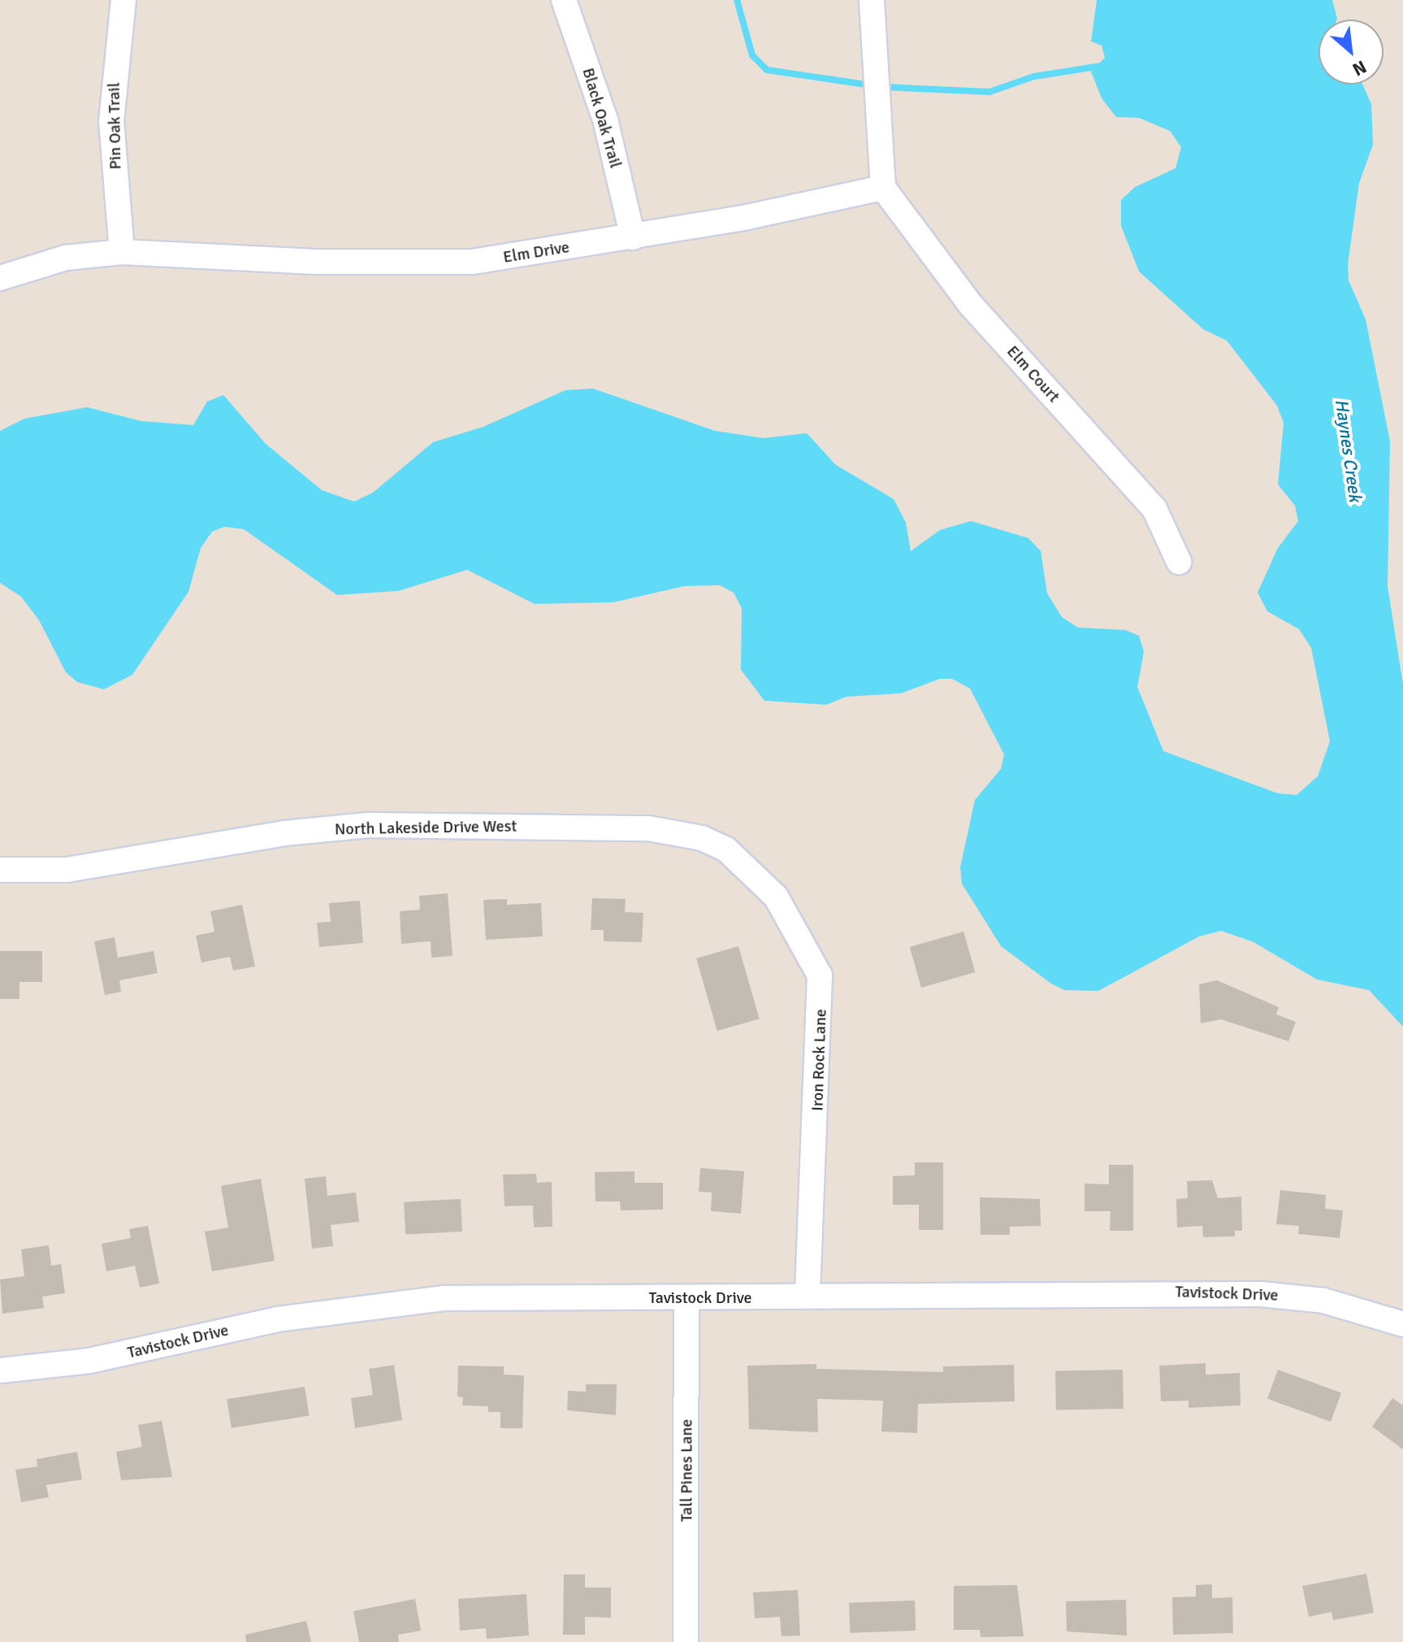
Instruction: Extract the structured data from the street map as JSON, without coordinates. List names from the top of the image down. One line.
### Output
{"streets":{"street":["Black Oak Trail","Pin Oak Trail","Elm Drive","Elm Court","North Lakeside Drive West","Iron Rock Lane","Tavistock Drive","Tall Pines Lane"]},"crossings":[["Black Oak Trail","Elm Drive"],["Pin Oak Trail","Elm Drive"],["Elm Drive","Elm Court"],["North Lakeside Drive West","Iron Rock Lane"],["Iron Rock Lane","Tavistock Drive"],["Tavistock Drive","Tall Pines Lane"]],"water":["Haynes Creek"],"north":"bottom right"}
